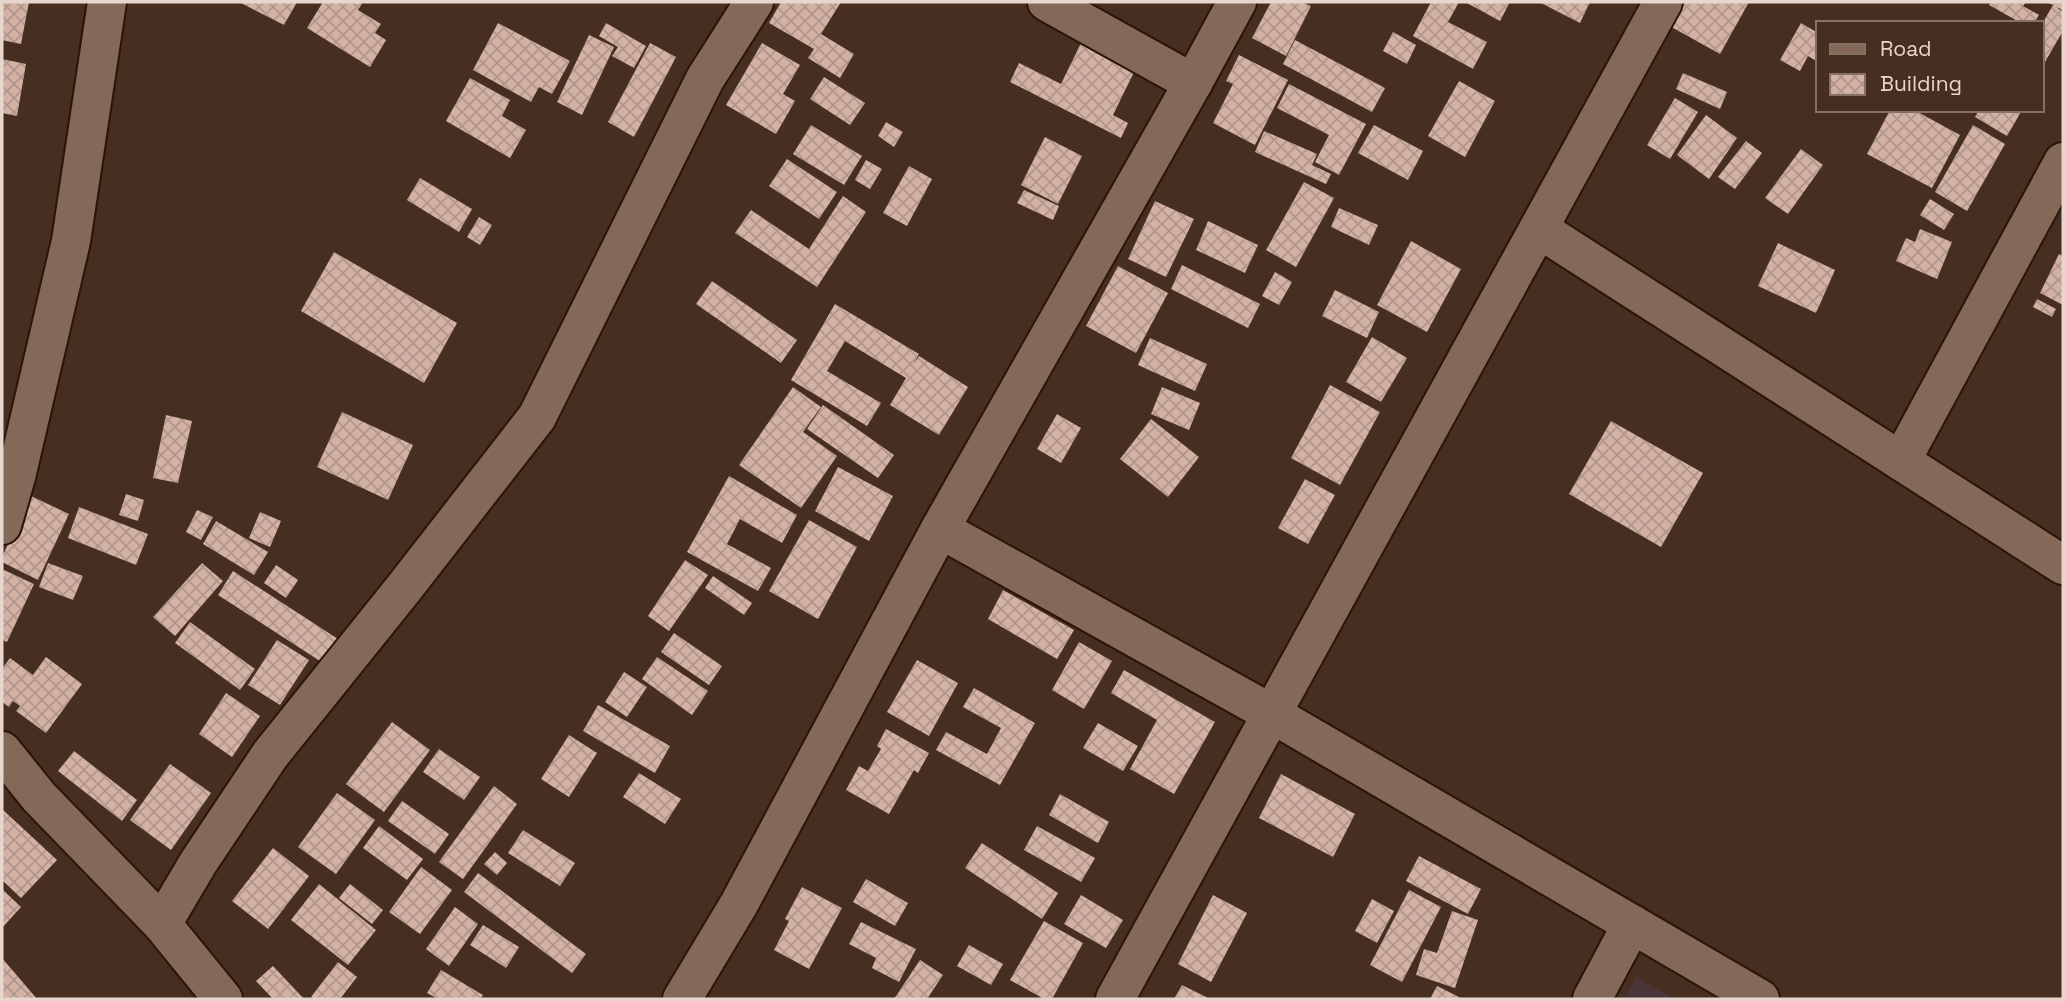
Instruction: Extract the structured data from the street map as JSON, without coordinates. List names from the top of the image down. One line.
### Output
{"legend":["Road","Building"]}
